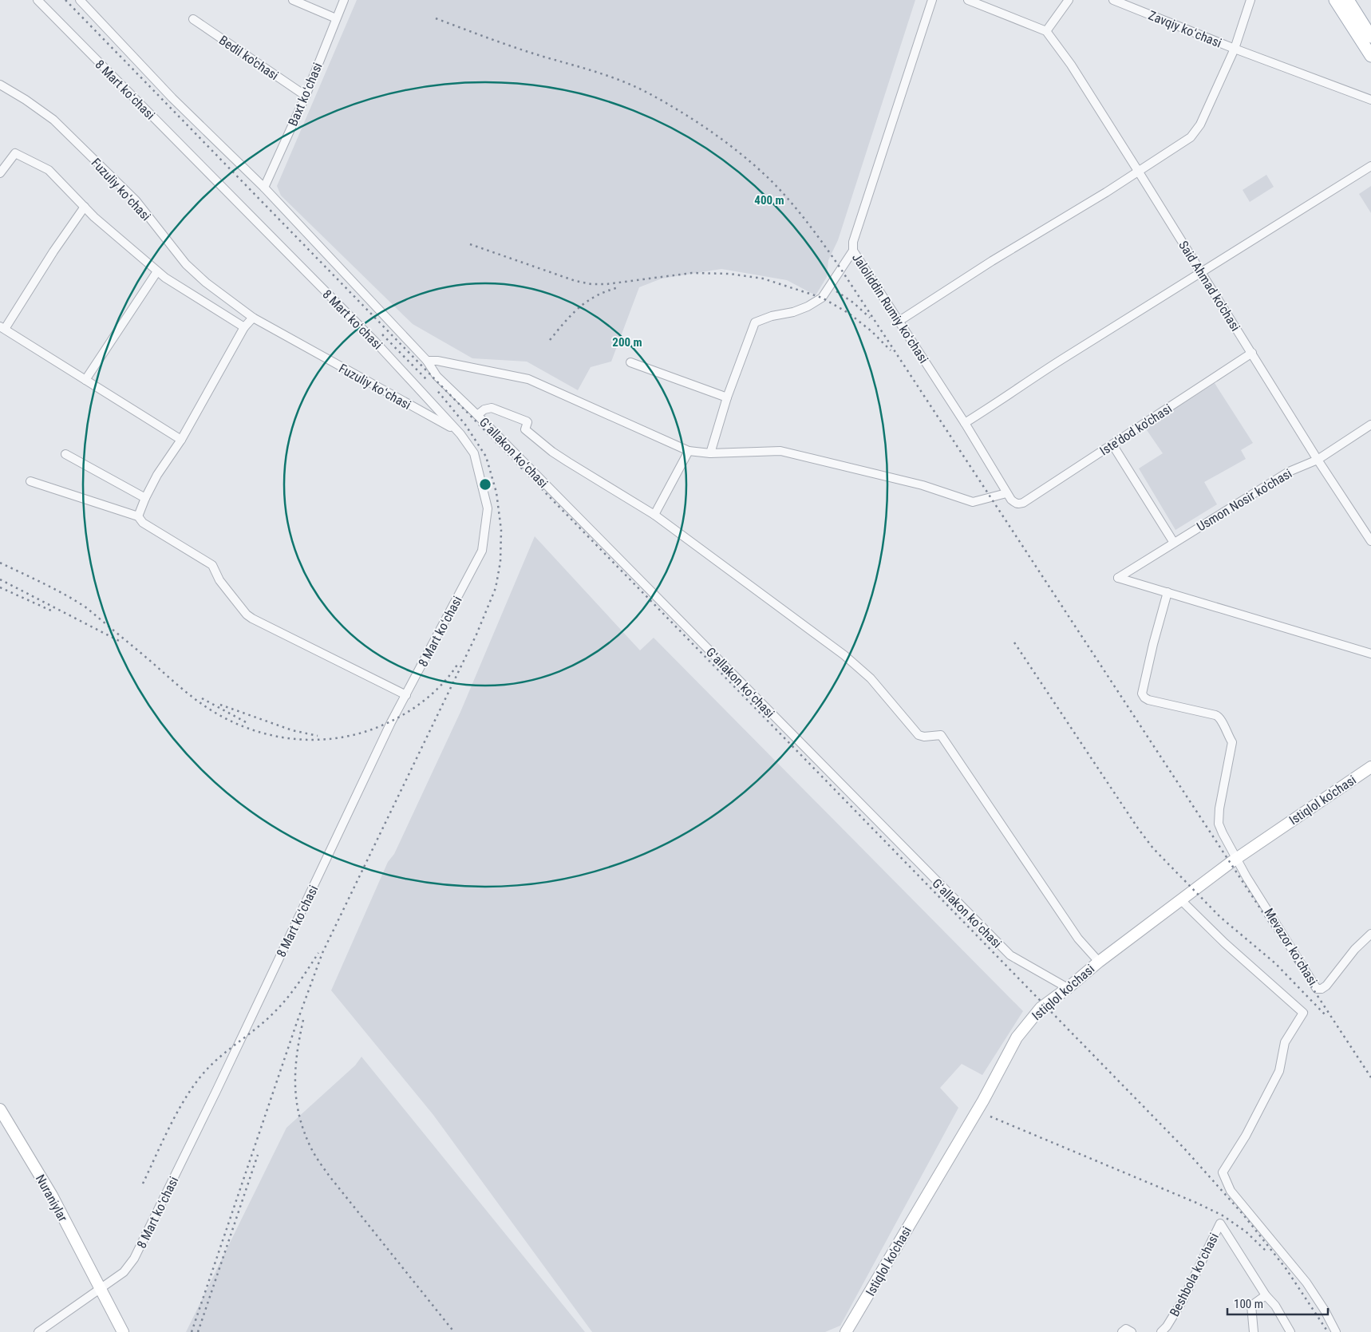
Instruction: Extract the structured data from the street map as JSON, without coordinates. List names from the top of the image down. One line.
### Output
{"streets":{"main road":["Istiqlol ko'chasi","Nuraniylar"],"street":["Zavqiy koʻchasi","Bedil ko'chasi","8 Mart koʻchasi","Baxt koʻchasi","Fuzuliy koʻchasi","Said Ahmad ko'chasi","Jaloliddin Rumiy koʻchasi","Iste'dod ko'chasi","Gʻallakon koʻchasi","Usmon Nosir ko'chasi","Mevazor koʻchasi","Beshbola koʻchasi"]},"crossings":[["Bedil ko'chasi","Baxt koʻchasi"],["8 Mart koʻchasi","Fuzuliy koʻchasi"],["8 Mart koʻchasi","Nuraniylar"],["Baxt koʻchasi","Gʻallakon koʻchasi"],["Said Ahmad ko'chasi","Iste'dod ko'chasi"],["Said Ahmad ko'chasi","Usmon Nosir ko'chasi"],["Jaloliddin Rumiy koʻchasi","Iste'dod ko'chasi"],["Gʻallakon koʻchasi","Istiqlol ko'chasi"],["Istiqlol ko'chasi","Mevazor koʻchasi"]],"scale_bar":"100 m","rings":["400 m","200 m"]}
